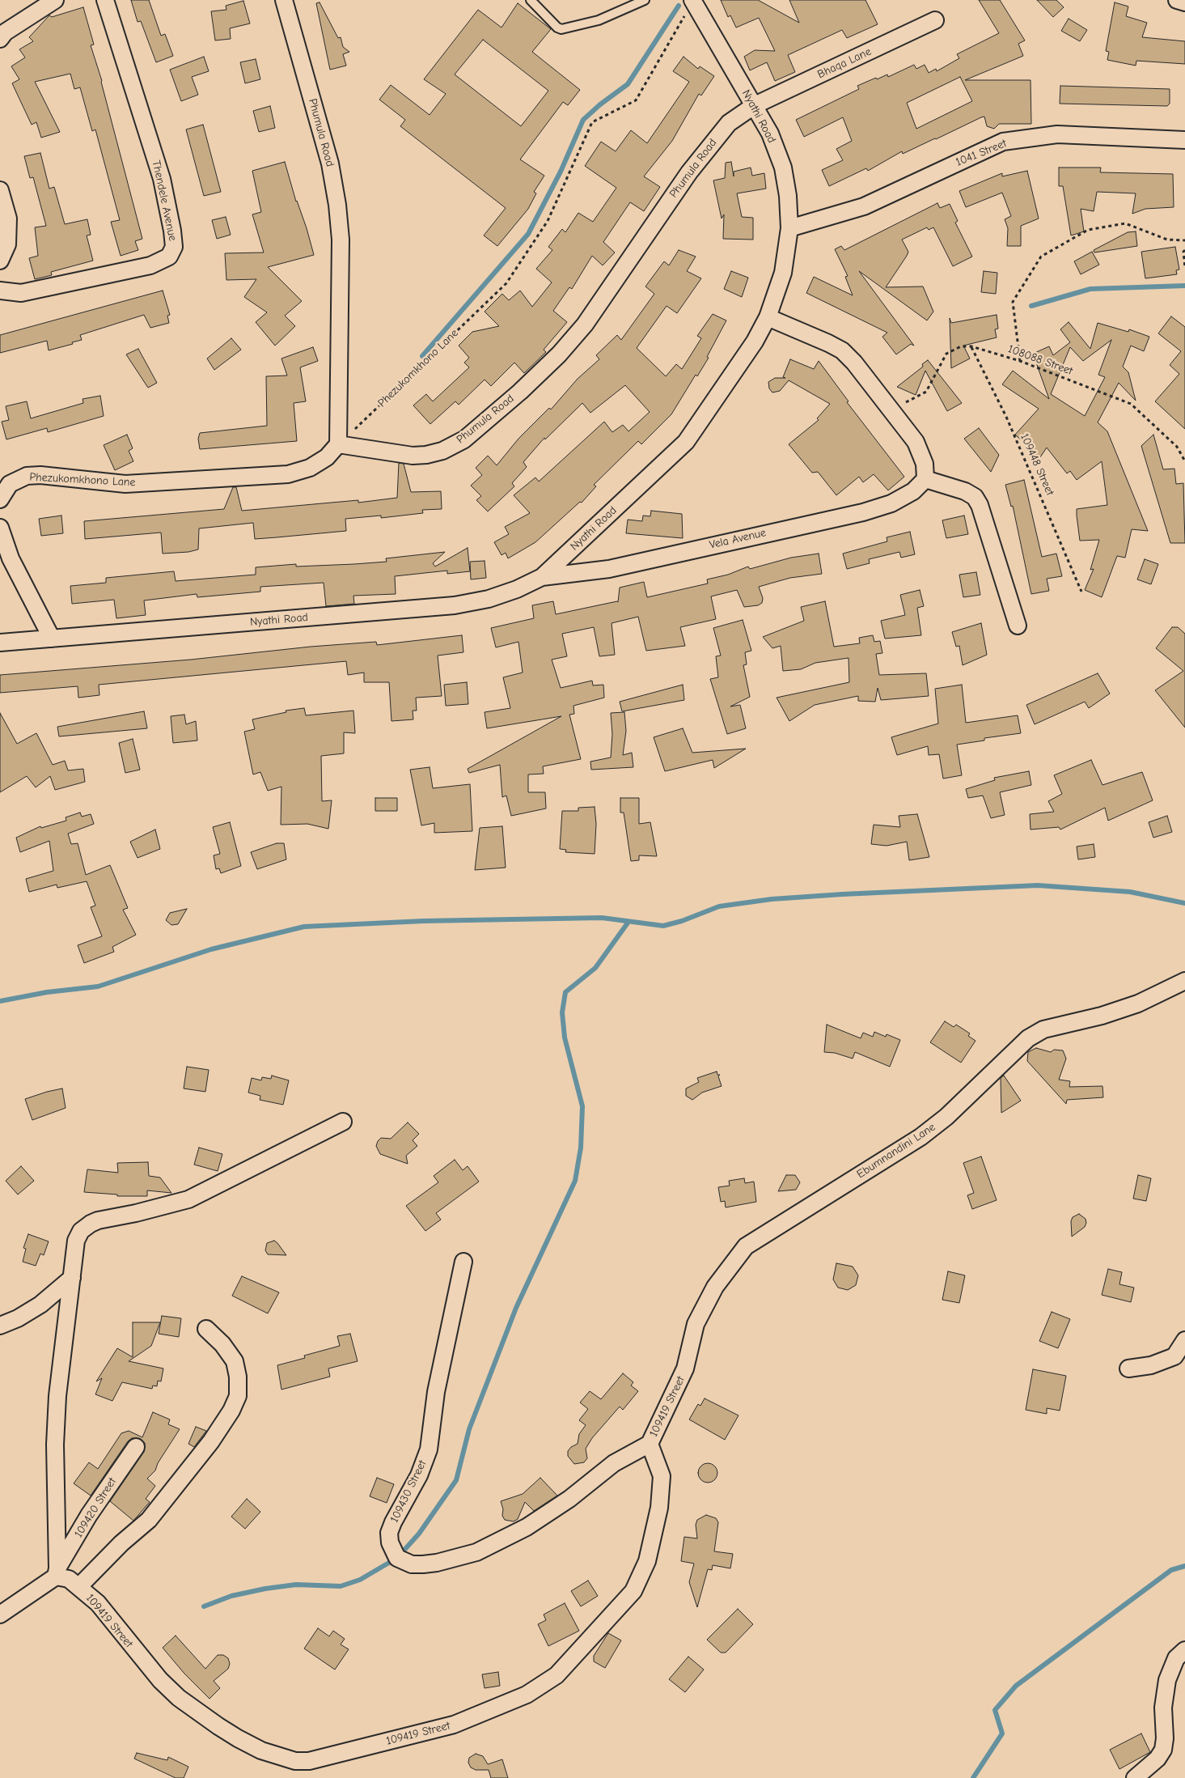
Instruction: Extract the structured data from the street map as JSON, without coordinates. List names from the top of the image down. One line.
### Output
{"streets":{"street":["Bhaqa Lane","Nyathi Road","Phumula Road","1041 Street","Thendele Avenue","Phezukomkhono Lane","Vela Avenue","Ebumnandini Lane","109419 Street","109430 Street","109420 Street"],"path":["108088 Street","109448 Street"]},"crossings":[["Bhaqa Lane","Nyathi Road"],["Bhaqa Lane","Phumula Road"],["Nyathi Road","Phumula Road"],["Nyathi Road","1041 Street"],["Nyathi Road","Phezukomkhono Lane"],["Nyathi Road","Vela Avenue"],["Phumula Road","Phezukomkhono Lane"],["108088 Street","109448 Street"],["Ebumnandini Lane","109419 Street"],["109419 Street","109430 Street"],["109419 Street","109420 Street"]]}
